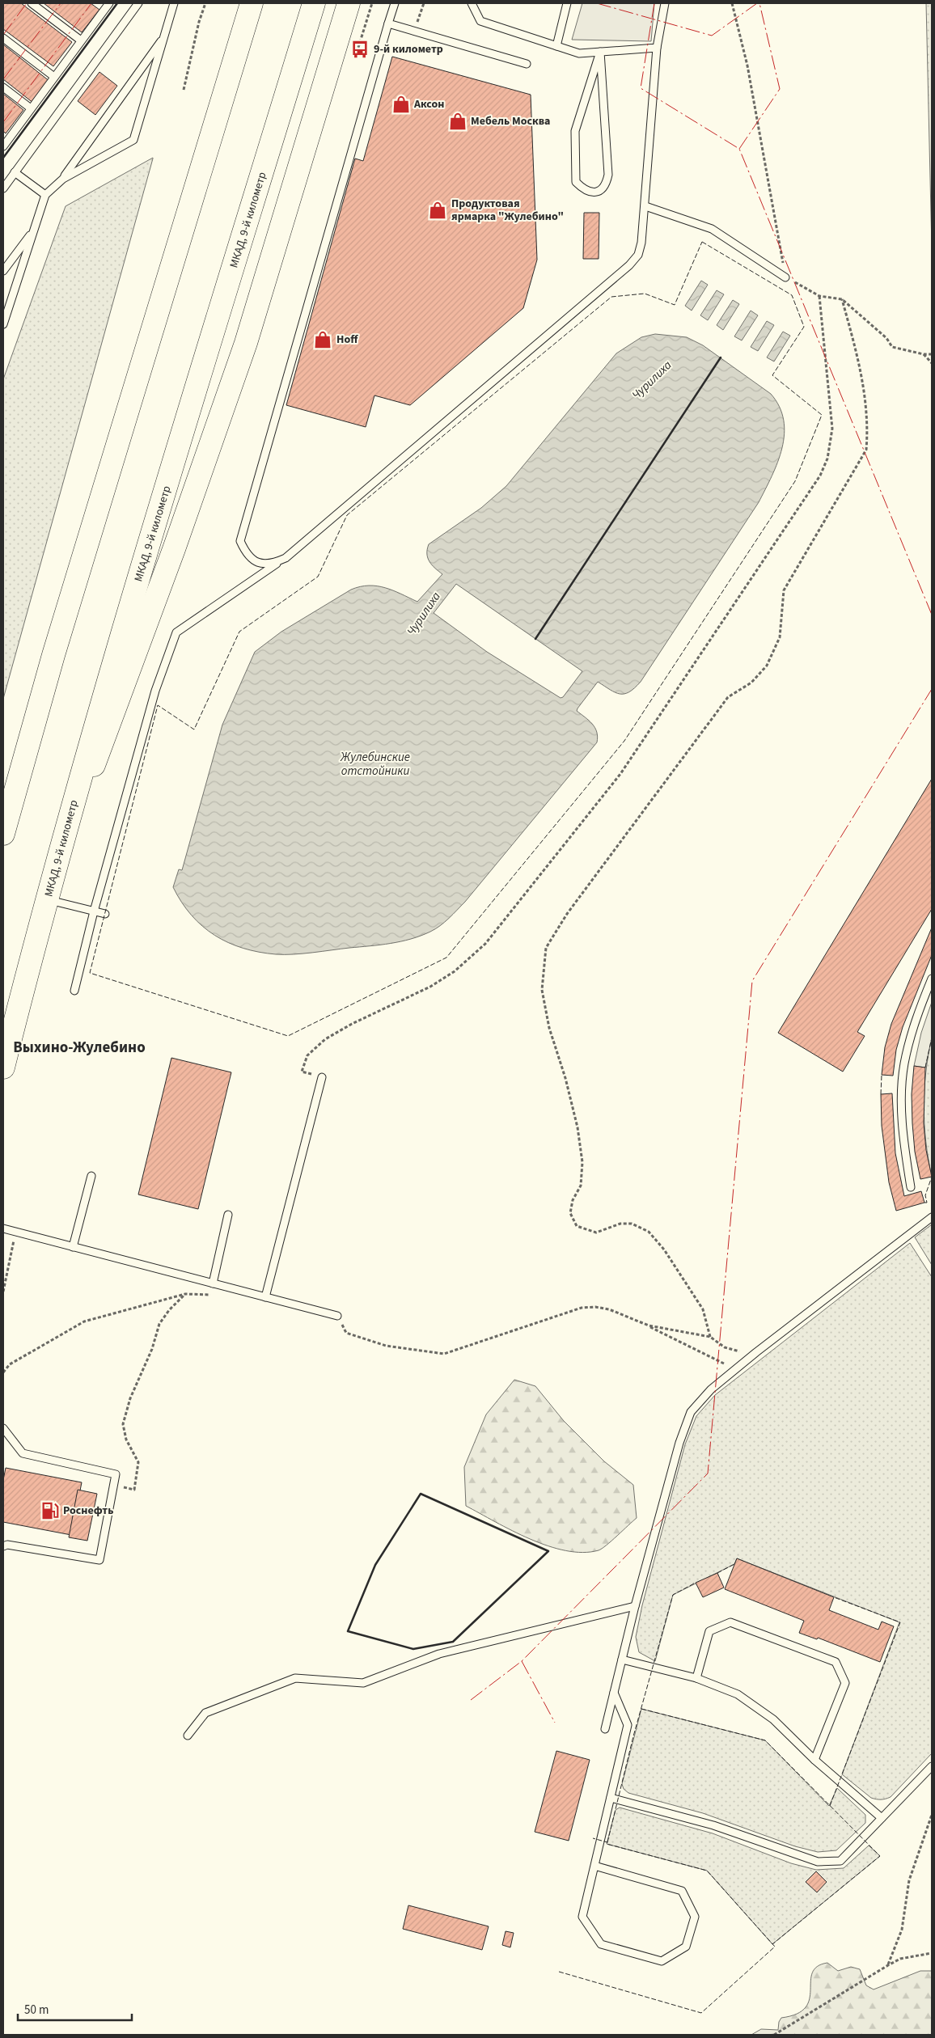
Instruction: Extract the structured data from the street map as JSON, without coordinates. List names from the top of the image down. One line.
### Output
{"streets":{"main road":["МКАД, 9-й километр"]},"districts":["Выхино-Жулебино"],"water":["Чурилиха","Жулебинские отстойники"],"places":{"bus stop":["9-й километр"],"shop":["Аксон","Мебель Москва","Продуктовая ярмарка \"Жулебино\"","Hoff"],"fuel station":["Роснефть"]},"scale_bar":"50 m"}
